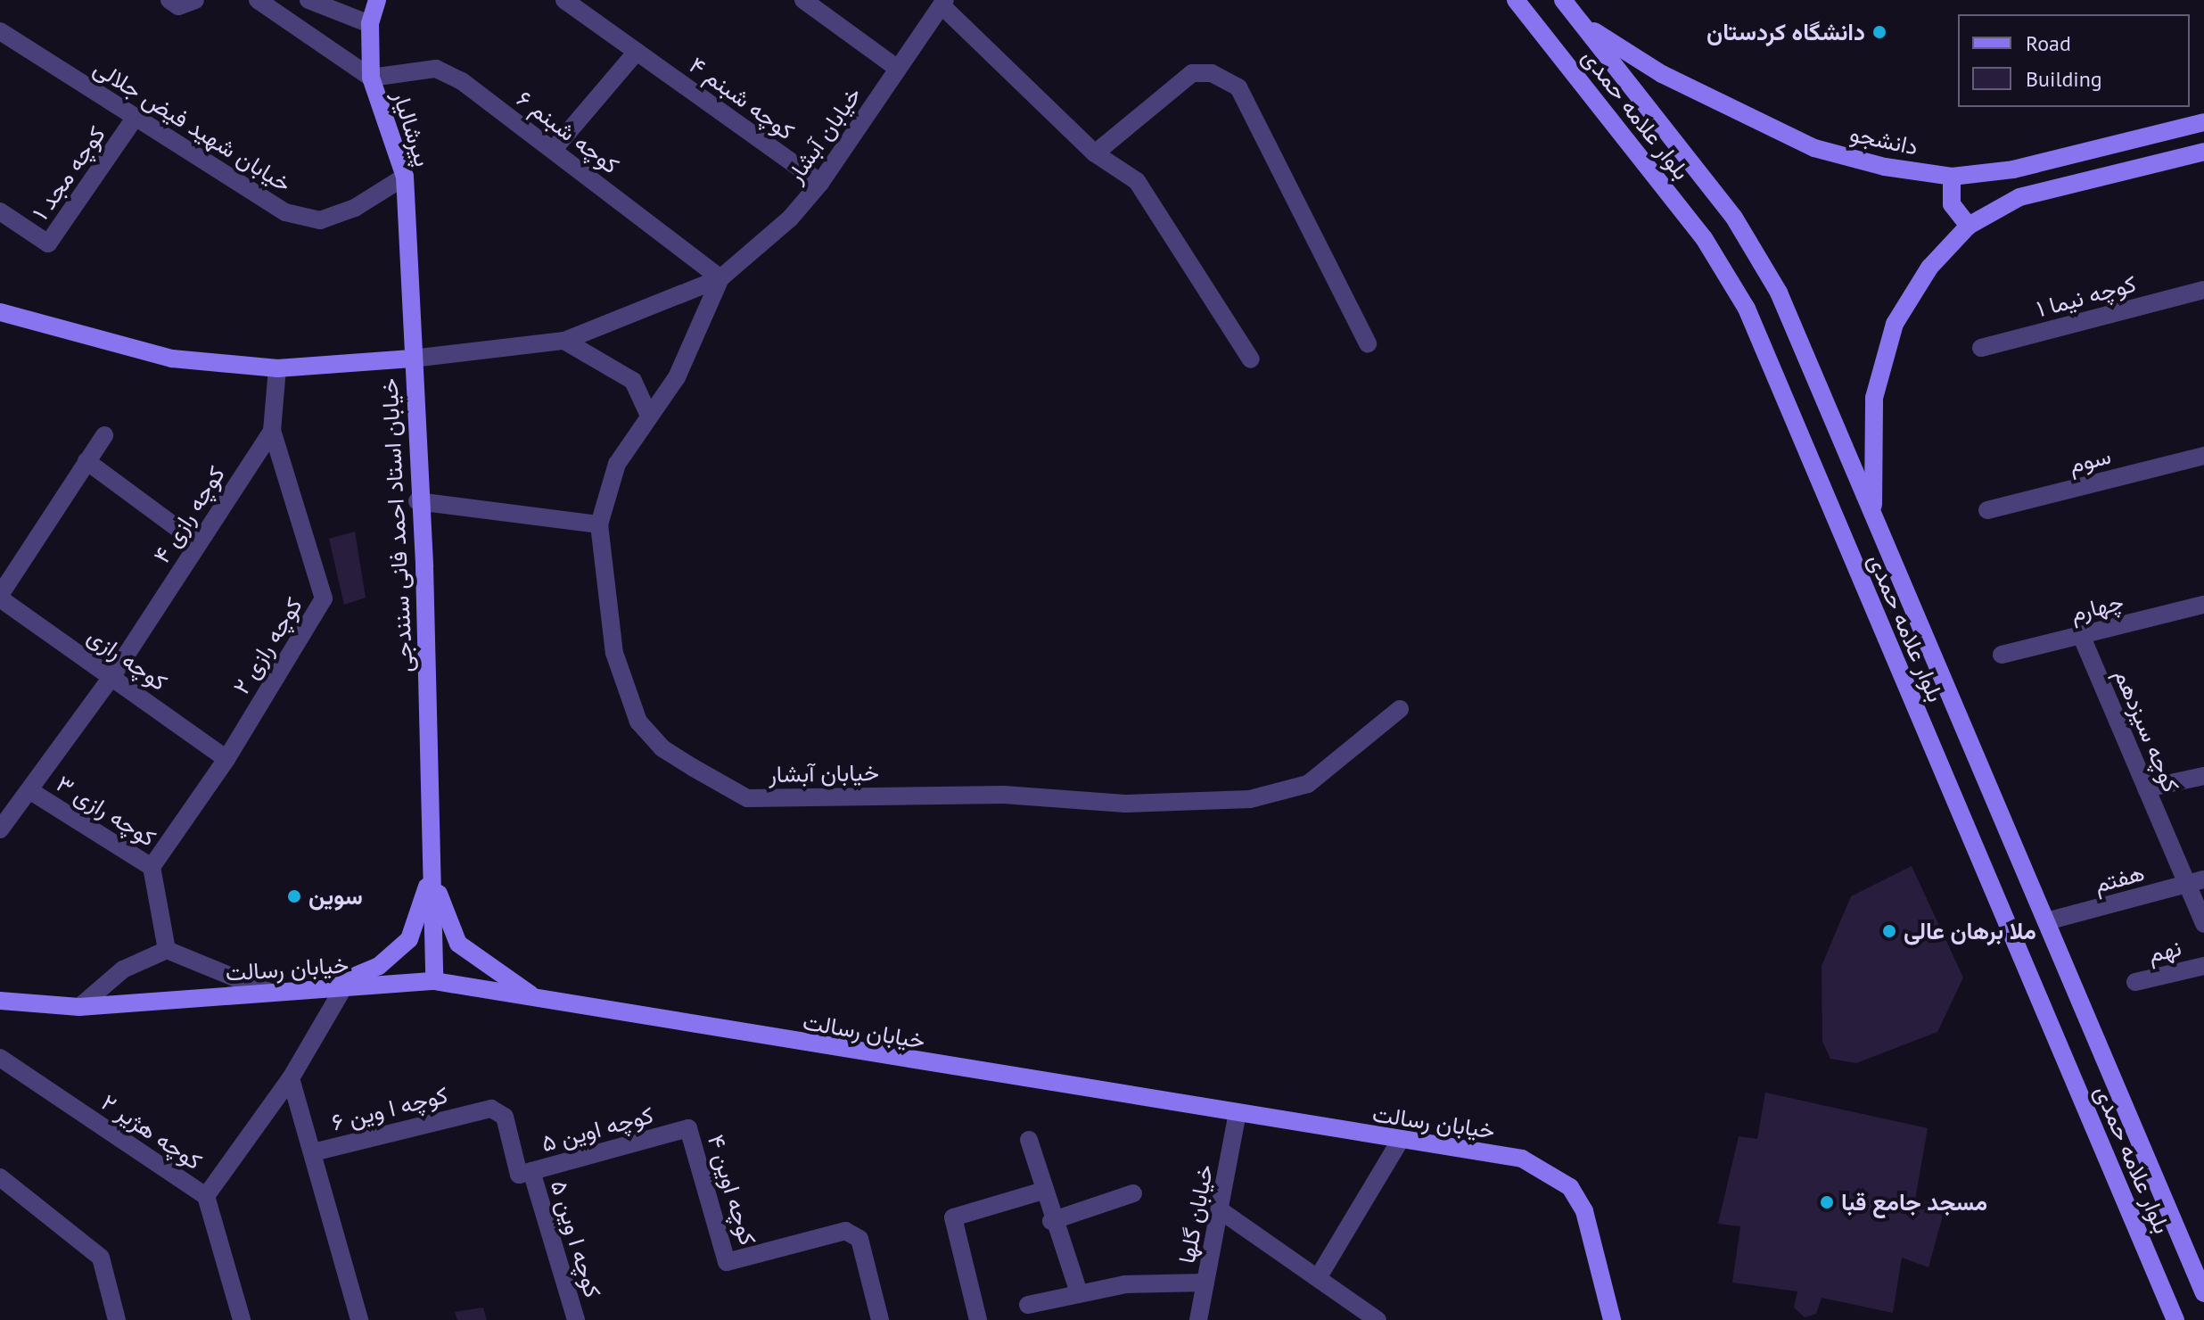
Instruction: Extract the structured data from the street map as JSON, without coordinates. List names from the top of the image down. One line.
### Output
{"streets":{"street":["کوچه شبنم ۴","بلوار علامه حمدی","خیابان شهید فیض جلالی","پیرشالیار","کوچه شبنم ۶","خیابان آبشار","دانشجو","کوچه مجد ۱","کوچه نیما ۱","سوم","کوچه رازی ۴","خیابان استاد احمد فانی سنندجی","چهارم","کوچه رازی ۲","کوچه رازی","کوچه سیزدهم","کوچه رازی ۳","هفتم","نهم","خیابان رسالت","کوچه ا وین ۶","کوچه اوین ۵","کوچه هژیر ۲","کوچه اوین ۴","خیابان گلها","کوچه ا وین ۵"]},"crossings":[["کوچه شبنم ۴","خیابان آبشار"],["بلوار علامه حمدی","دانشجو"],["بلوار علامه حمدی","هفتم"],["خیابان شهید فیض جلالی","پیرشالیار"],["خیابان شهید فیض جلالی","کوچه مجد ۱"],["پیرشالیار","کوچه شبنم ۶"],["پیرشالیار","خیابان آبشار"],["پیرشالیار","خیابان استاد احمد فانی سنندجی"],["کوچه شبنم ۶","خیابان آبشار"],["خیابان آبشار","خیابان استاد احمد فانی سنندجی"],["کوچه رازی ۴","خیابان استاد احمد فانی سنندجی"],["کوچه رازی ۴","کوچه رازی ۲"],["کوچه رازی ۴","کوچه رازی"],["کوچه رازی ۴","کوچه رازی ۳"],["خیابان استاد احمد فانی سنندجی","خیابان رسالت"],["چهارم","کوچه سیزدهم"],["کوچه رازی ۲","کوچه رازی"],["کوچه رازی ۲","کوچه رازی ۳"],["کوچه رازی","کوچه رازی ۳"],["کوچه سیزدهم","هفتم"],["خیابان رسالت","خیابان گلها"],["کوچه ا وین ۶","کوچه اوین ۵"],["کوچه ا وین ۶","کوچه ا وین ۵"],["کوچه اوین ۵","کوچه اوین ۴"],["کوچه اوین ۵","کوچه ا وین ۵"]],"places":["دانشگاه کردستان","سوین","ملا برهان عالی","مسجد جامع قبا"],"legend":["Road","Building"]}
